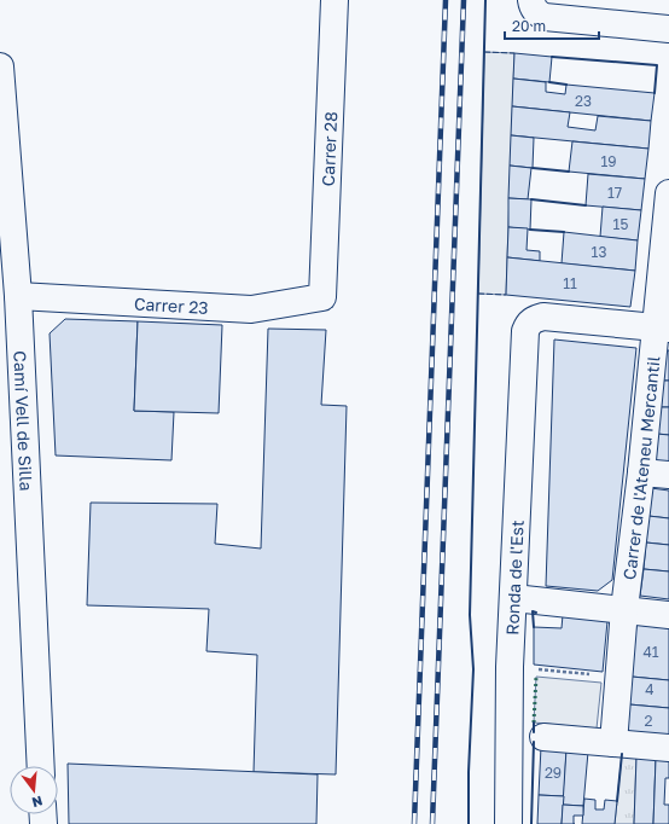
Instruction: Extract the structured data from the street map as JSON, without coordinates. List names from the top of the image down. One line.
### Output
{"streets":{"street":["Carrer 28","Carrer 23","Camí Vell de Silla","Carrer de l'Ateneu Mercantil","Ronda de l'Est"]},"crossings":[["Carrer 28","Carrer 23"],["Carrer 23","Camí Vell de Silla"],["Carrer de l'Ateneu Mercantil","Ronda de l'Est"]],"house_numbers":["23","19","17","15","13","11","41","4","2","29"],"scale_bar":"20 m","north":"bottom"}
